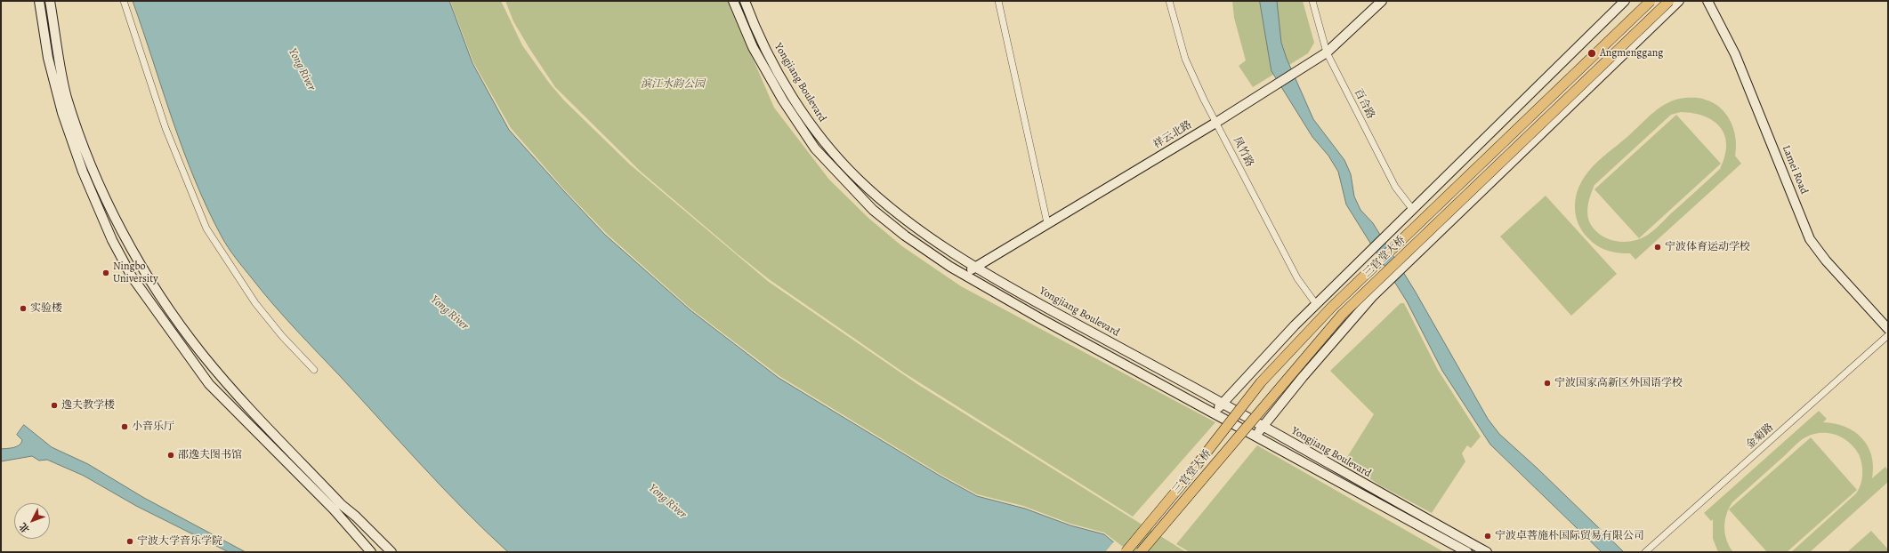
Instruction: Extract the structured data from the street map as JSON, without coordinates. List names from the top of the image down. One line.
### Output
{"streets":{"main road":["三官堂大桥"],"street":["Yongjiang Boulevard","百合路","祥云北路","凤竹路","Lamei Road","金菊路"]},"crossings":[["Yongjiang Boulevard","祥云北路"],["百合路","祥云北路"],["祥云北路","凤竹路"]],"water":["Yong River"],"parks":["滨江水韵公园"],"places":["Angmenggang","宁波体育运动学校","Ningbo University","实验楼","宁波国家高新区外国语学校","逸夫教学楼","小音乐厅","邵逸夫图书馆","宁波卓菩施朴国际贸易有限公司","宁波大学音乐学院"],"north":"bottom left"}
